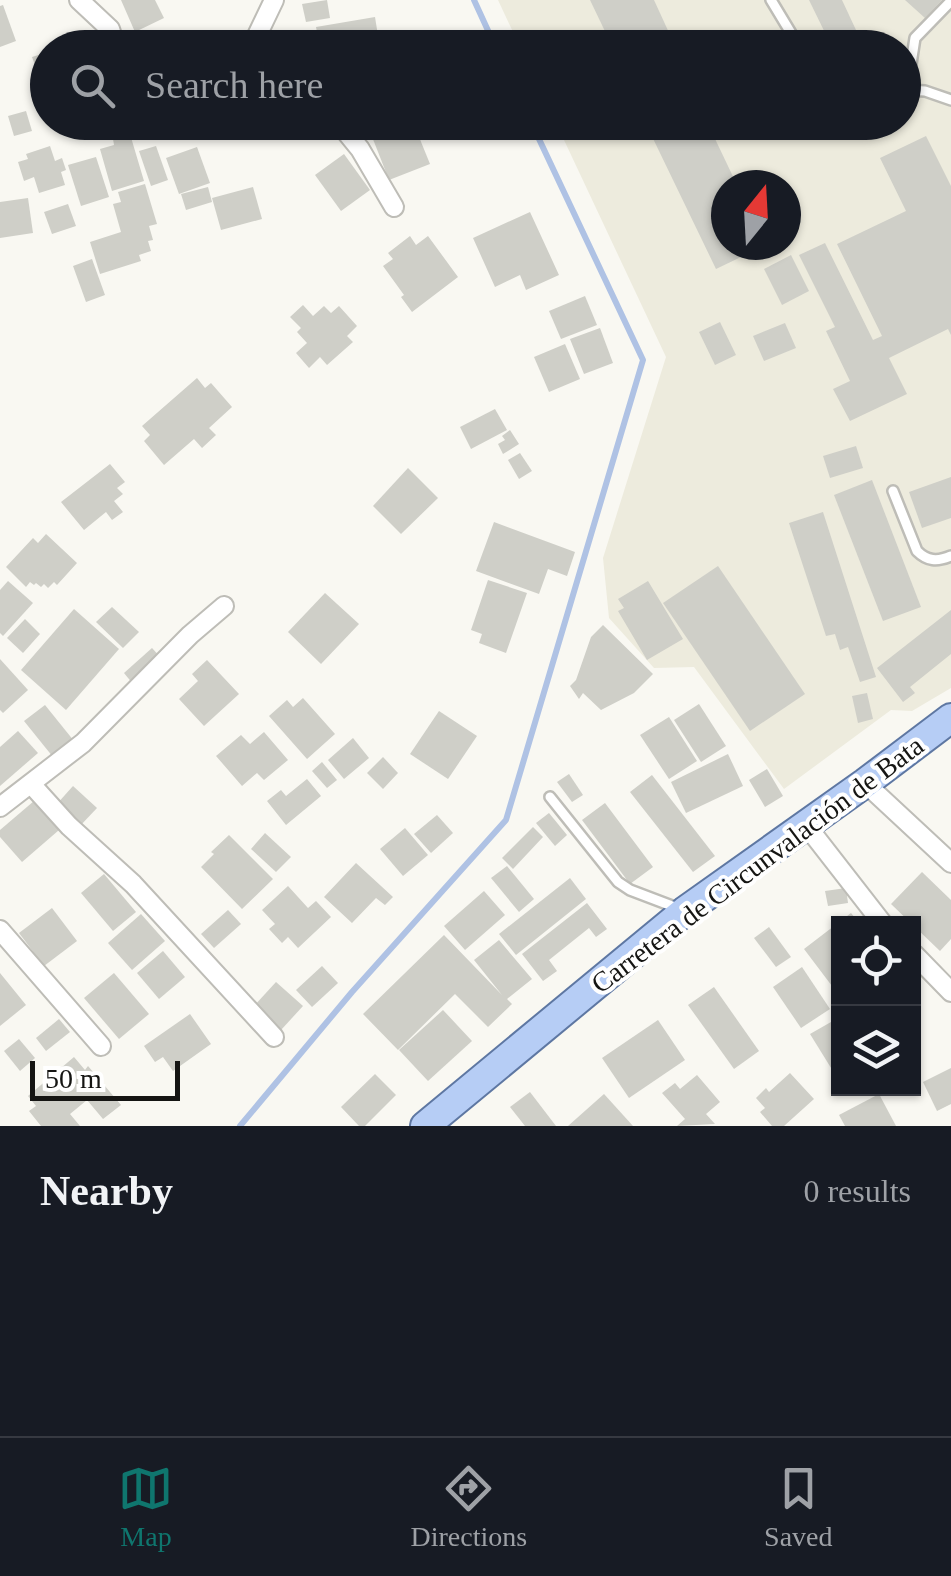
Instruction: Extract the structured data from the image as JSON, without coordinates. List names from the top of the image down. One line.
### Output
{"streets":{"main road":["Carretera de Circunvalación de Bata"]},"scale_bar":"50 m","north":"top","page":{"search":"Search here","scale":"50 m","heading":["Nearby","0 results"],"nav":["Map","Directions","Saved"]}}
